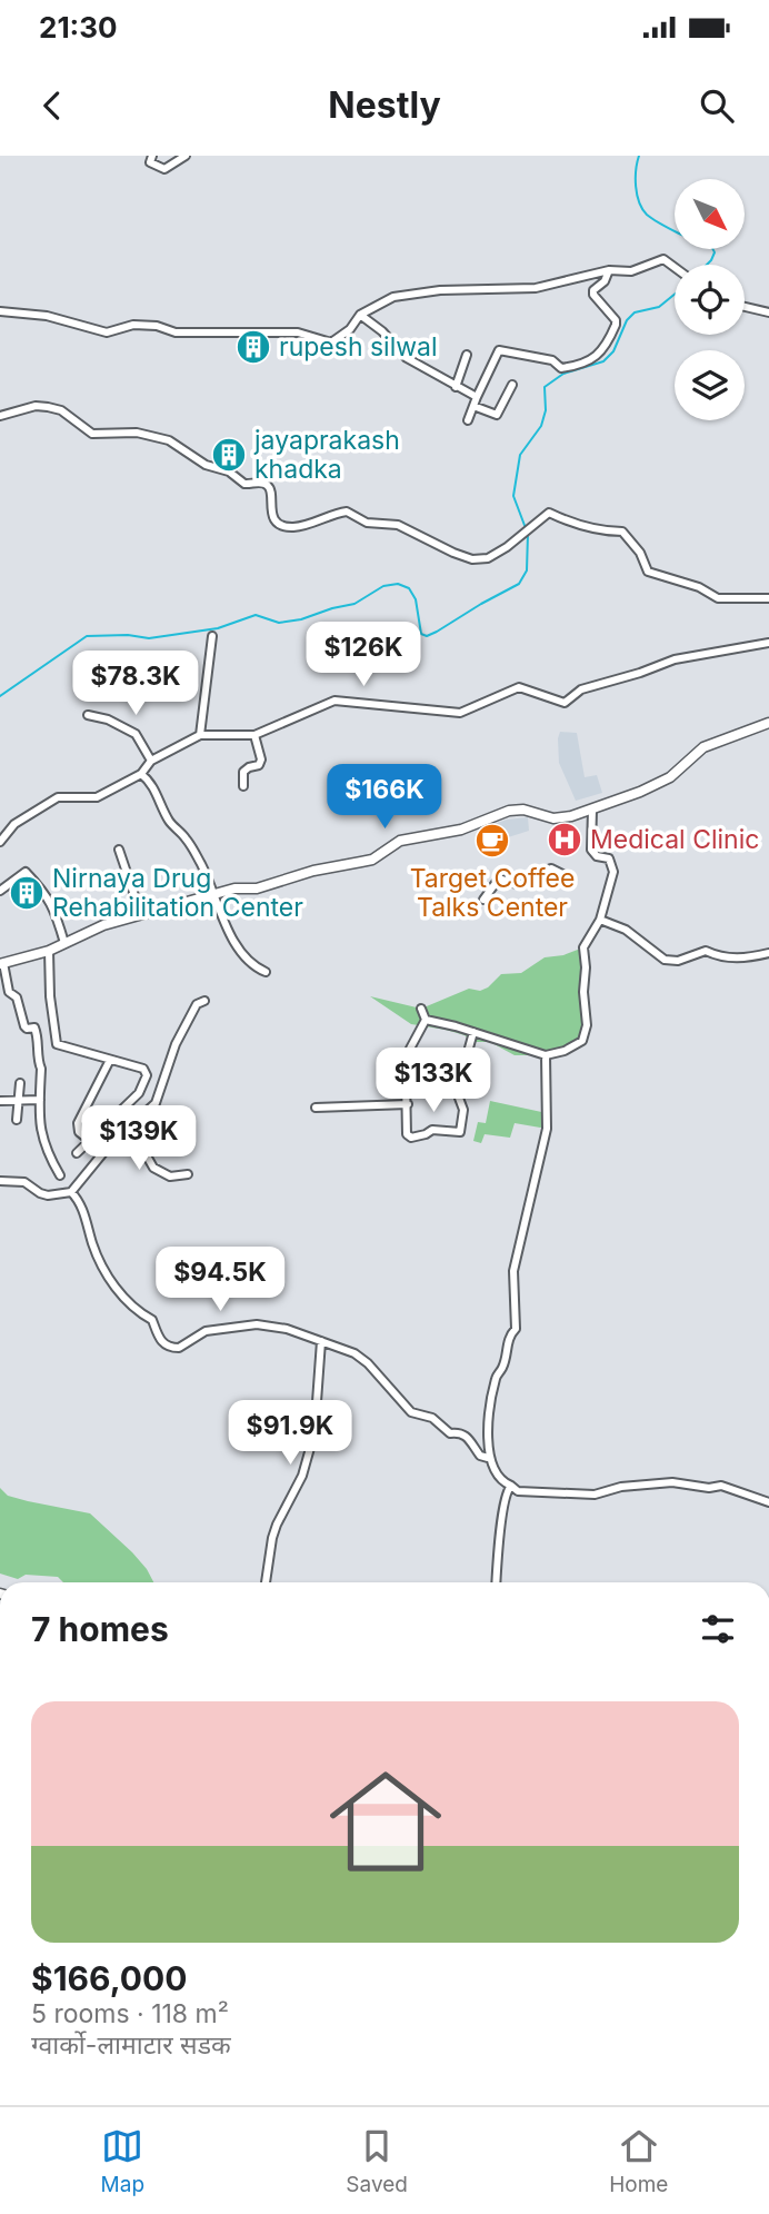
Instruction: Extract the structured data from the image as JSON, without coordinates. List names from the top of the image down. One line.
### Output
{"places":{"building":["rupesh silwal","jayaprakash khadka","Nirnaya Drug Rehabilitation Center"],"hospital":["Medical Clinic"],"cafe":["Target Coffee Talks Center"]},"north":"bottom right","page":{"status":"21:30","header":"Nestly","price":["$126K","$78.3K","$166K","$133K","$139K","$94.5K","$91.9K"],"heading":"7 homes","list":[{"name":"$166,000","note":"5 rooms · 118 m² · ग्वार्को-लामाटार सडक"}],"tabs":["Map","Saved","Home"]}}
